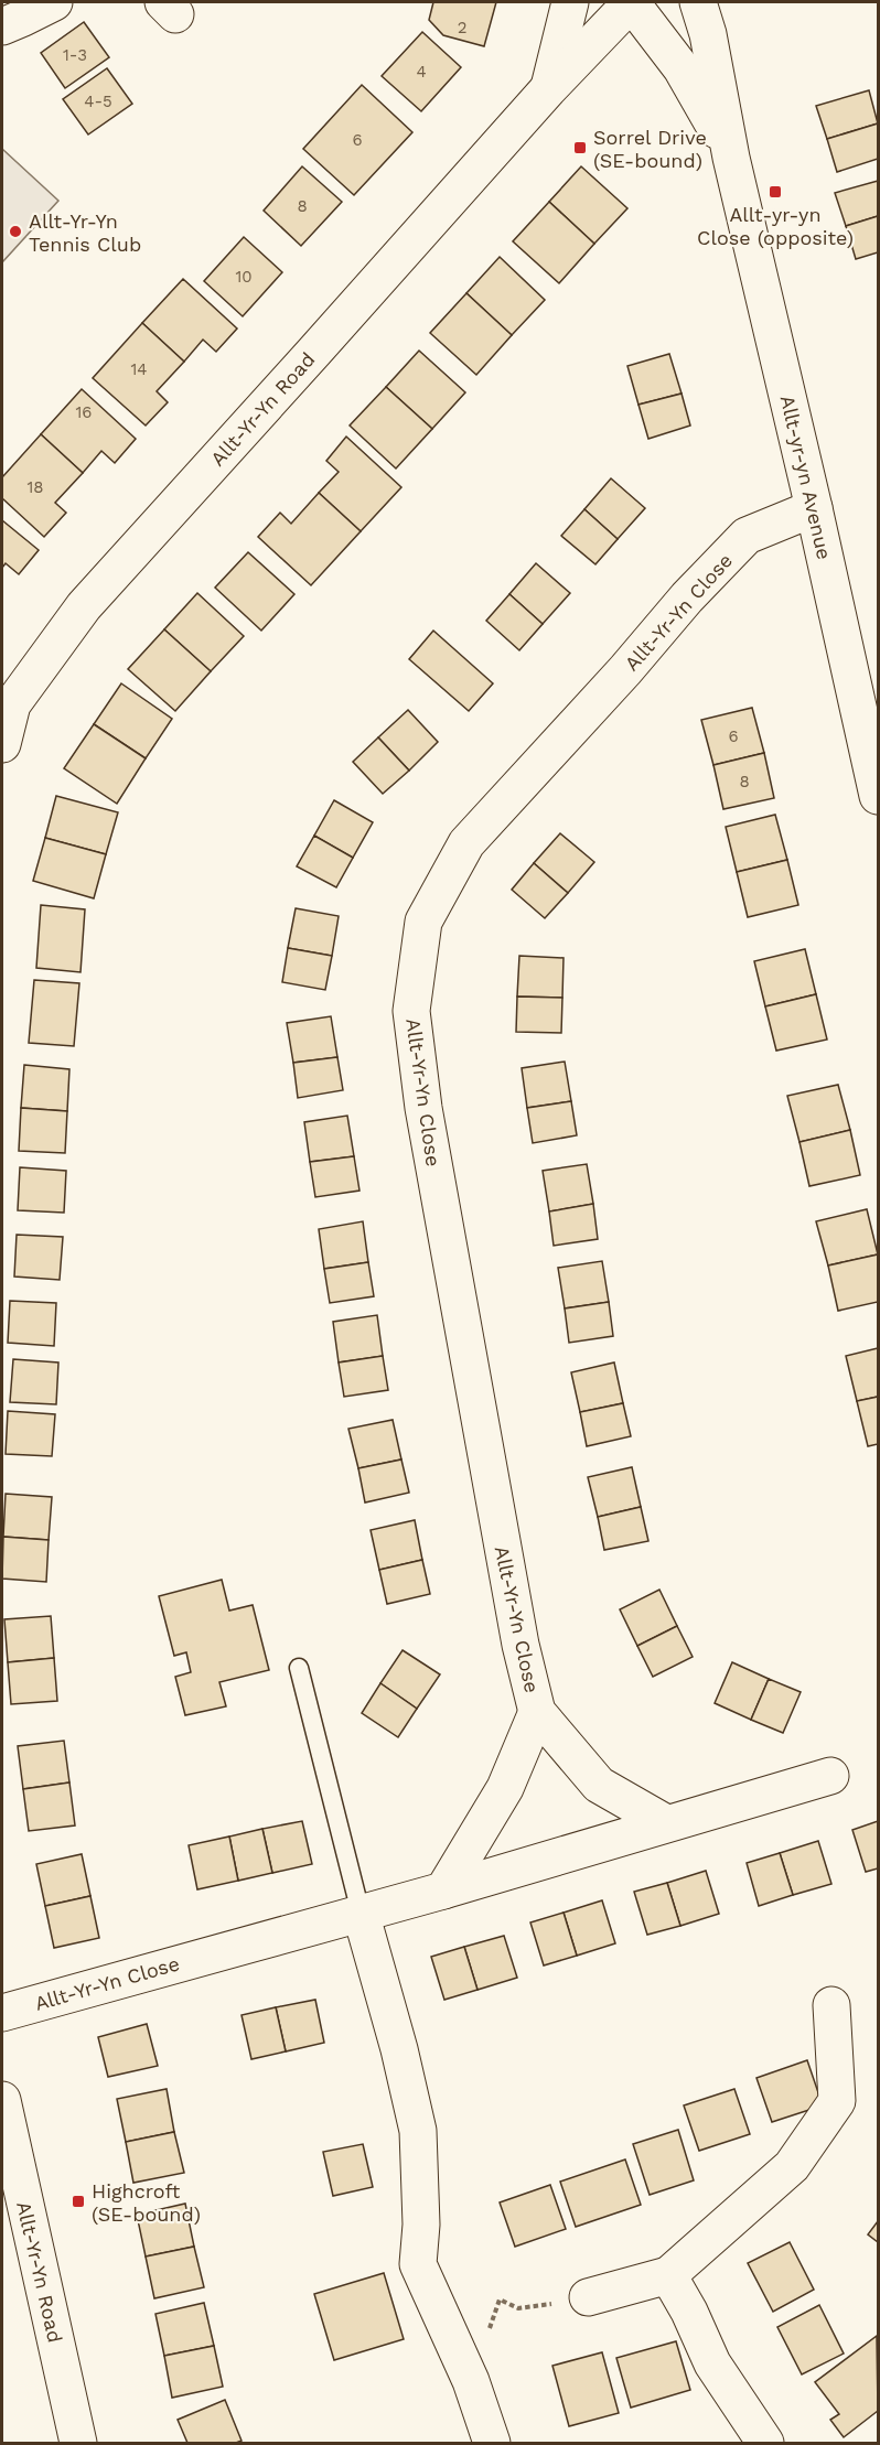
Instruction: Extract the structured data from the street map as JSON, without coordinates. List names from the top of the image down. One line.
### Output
{"streets":{"street":["Allt-Yr-Yn Road","Allt-yr-yn Avenue","Allt-Yr-Yn Close"]},"crossings":[["Allt-Yr-Yn Road","Allt-yr-yn Avenue"],["Allt-yr-yn Avenue","Allt-Yr-Yn Close"]],"places":{"transit":["Sorrel Drive (SE-bound)","Allt-yr-yn Close (opposite)","Highcroft (SE-bound)"],"other":["Allt-Yr-Yn Tennis Club"]},"house_numbers":["2","1-3","4","4-5","6","8","10","14","16","18","6","8"]}
